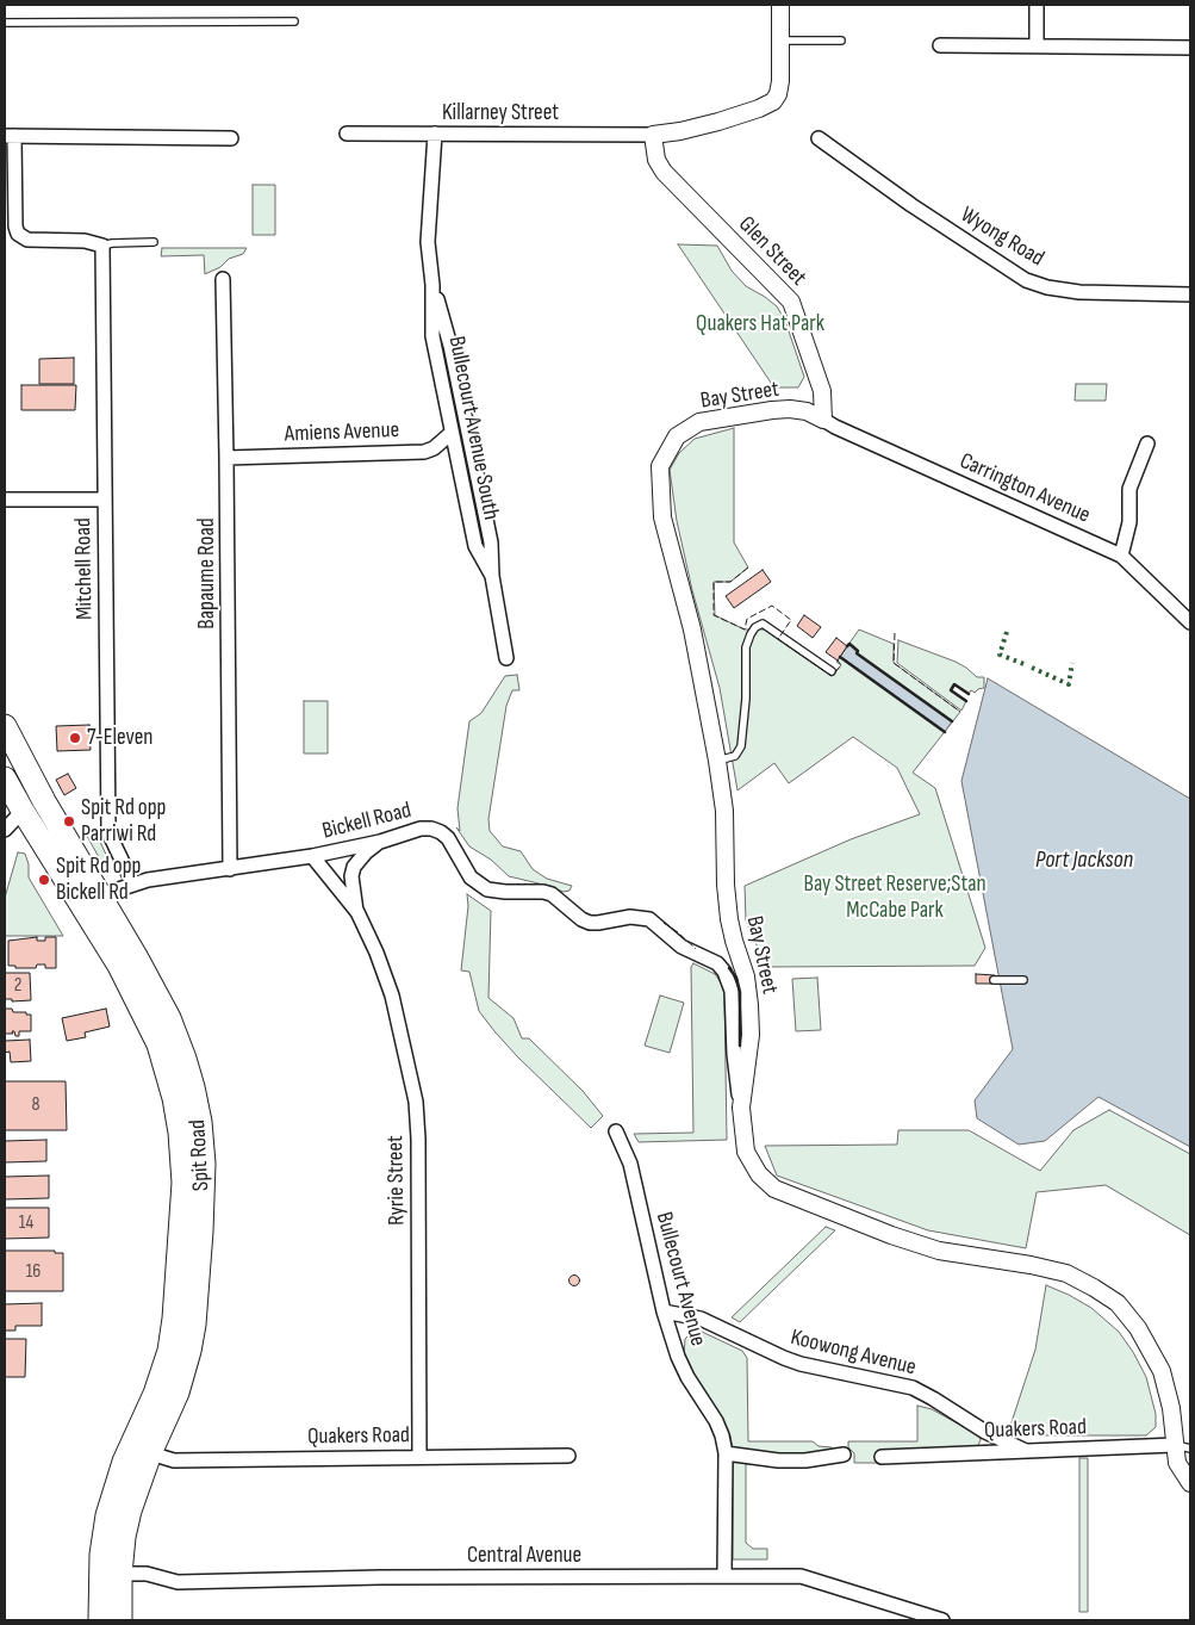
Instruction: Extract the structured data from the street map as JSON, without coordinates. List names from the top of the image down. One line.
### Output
{"streets":{"highway":["Spit Road"],"street":["Killarney Street","Wyong Road","Glen Street","Bay Street","Bullecourt Avenue South","Amiens Avenue","Carrington Avenue","Mitchell Road","Bapaume Road","Bickell Road","Ryrie Street","Bullecourt Avenue","Koowong Avenue","Quakers Road","Central Avenue"]},"crossings":[["Killarney Street","Glen Street"],["Killarney Street","Bullecourt Avenue South"],["Glen Street","Bay Street"],["Glen Street","Carrington Avenue"],["Bay Street","Carrington Avenue"],["Bay Street","Bickell Road"],["Bay Street","Quakers Road"],["Bullecourt Avenue South","Amiens Avenue"],["Amiens Avenue","Bapaume Road"],["Mitchell Road","Bickell Road"],["Bapaume Road","Bickell Road"],["Bickell Road","Spit Road"],["Bickell Road","Ryrie Street"],["Spit Road","Quakers Road"],["Spit Road","Central Avenue"],["Ryrie Street","Quakers Road"],["Bullecourt Avenue","Koowong Avenue"],["Bullecourt Avenue","Central Avenue"],["Koowong Avenue","Quakers Road"]],"water":["Port Jackson"],"parks":["Quakers Hat Park","Bay Street Reserve;Stan McCabe Park"],"places":["7-Eleven","Spit Rd opp Parriwi Rd","Spit Rd opp Bickell Rd"],"house_numbers":["2","8","14","16"]}
